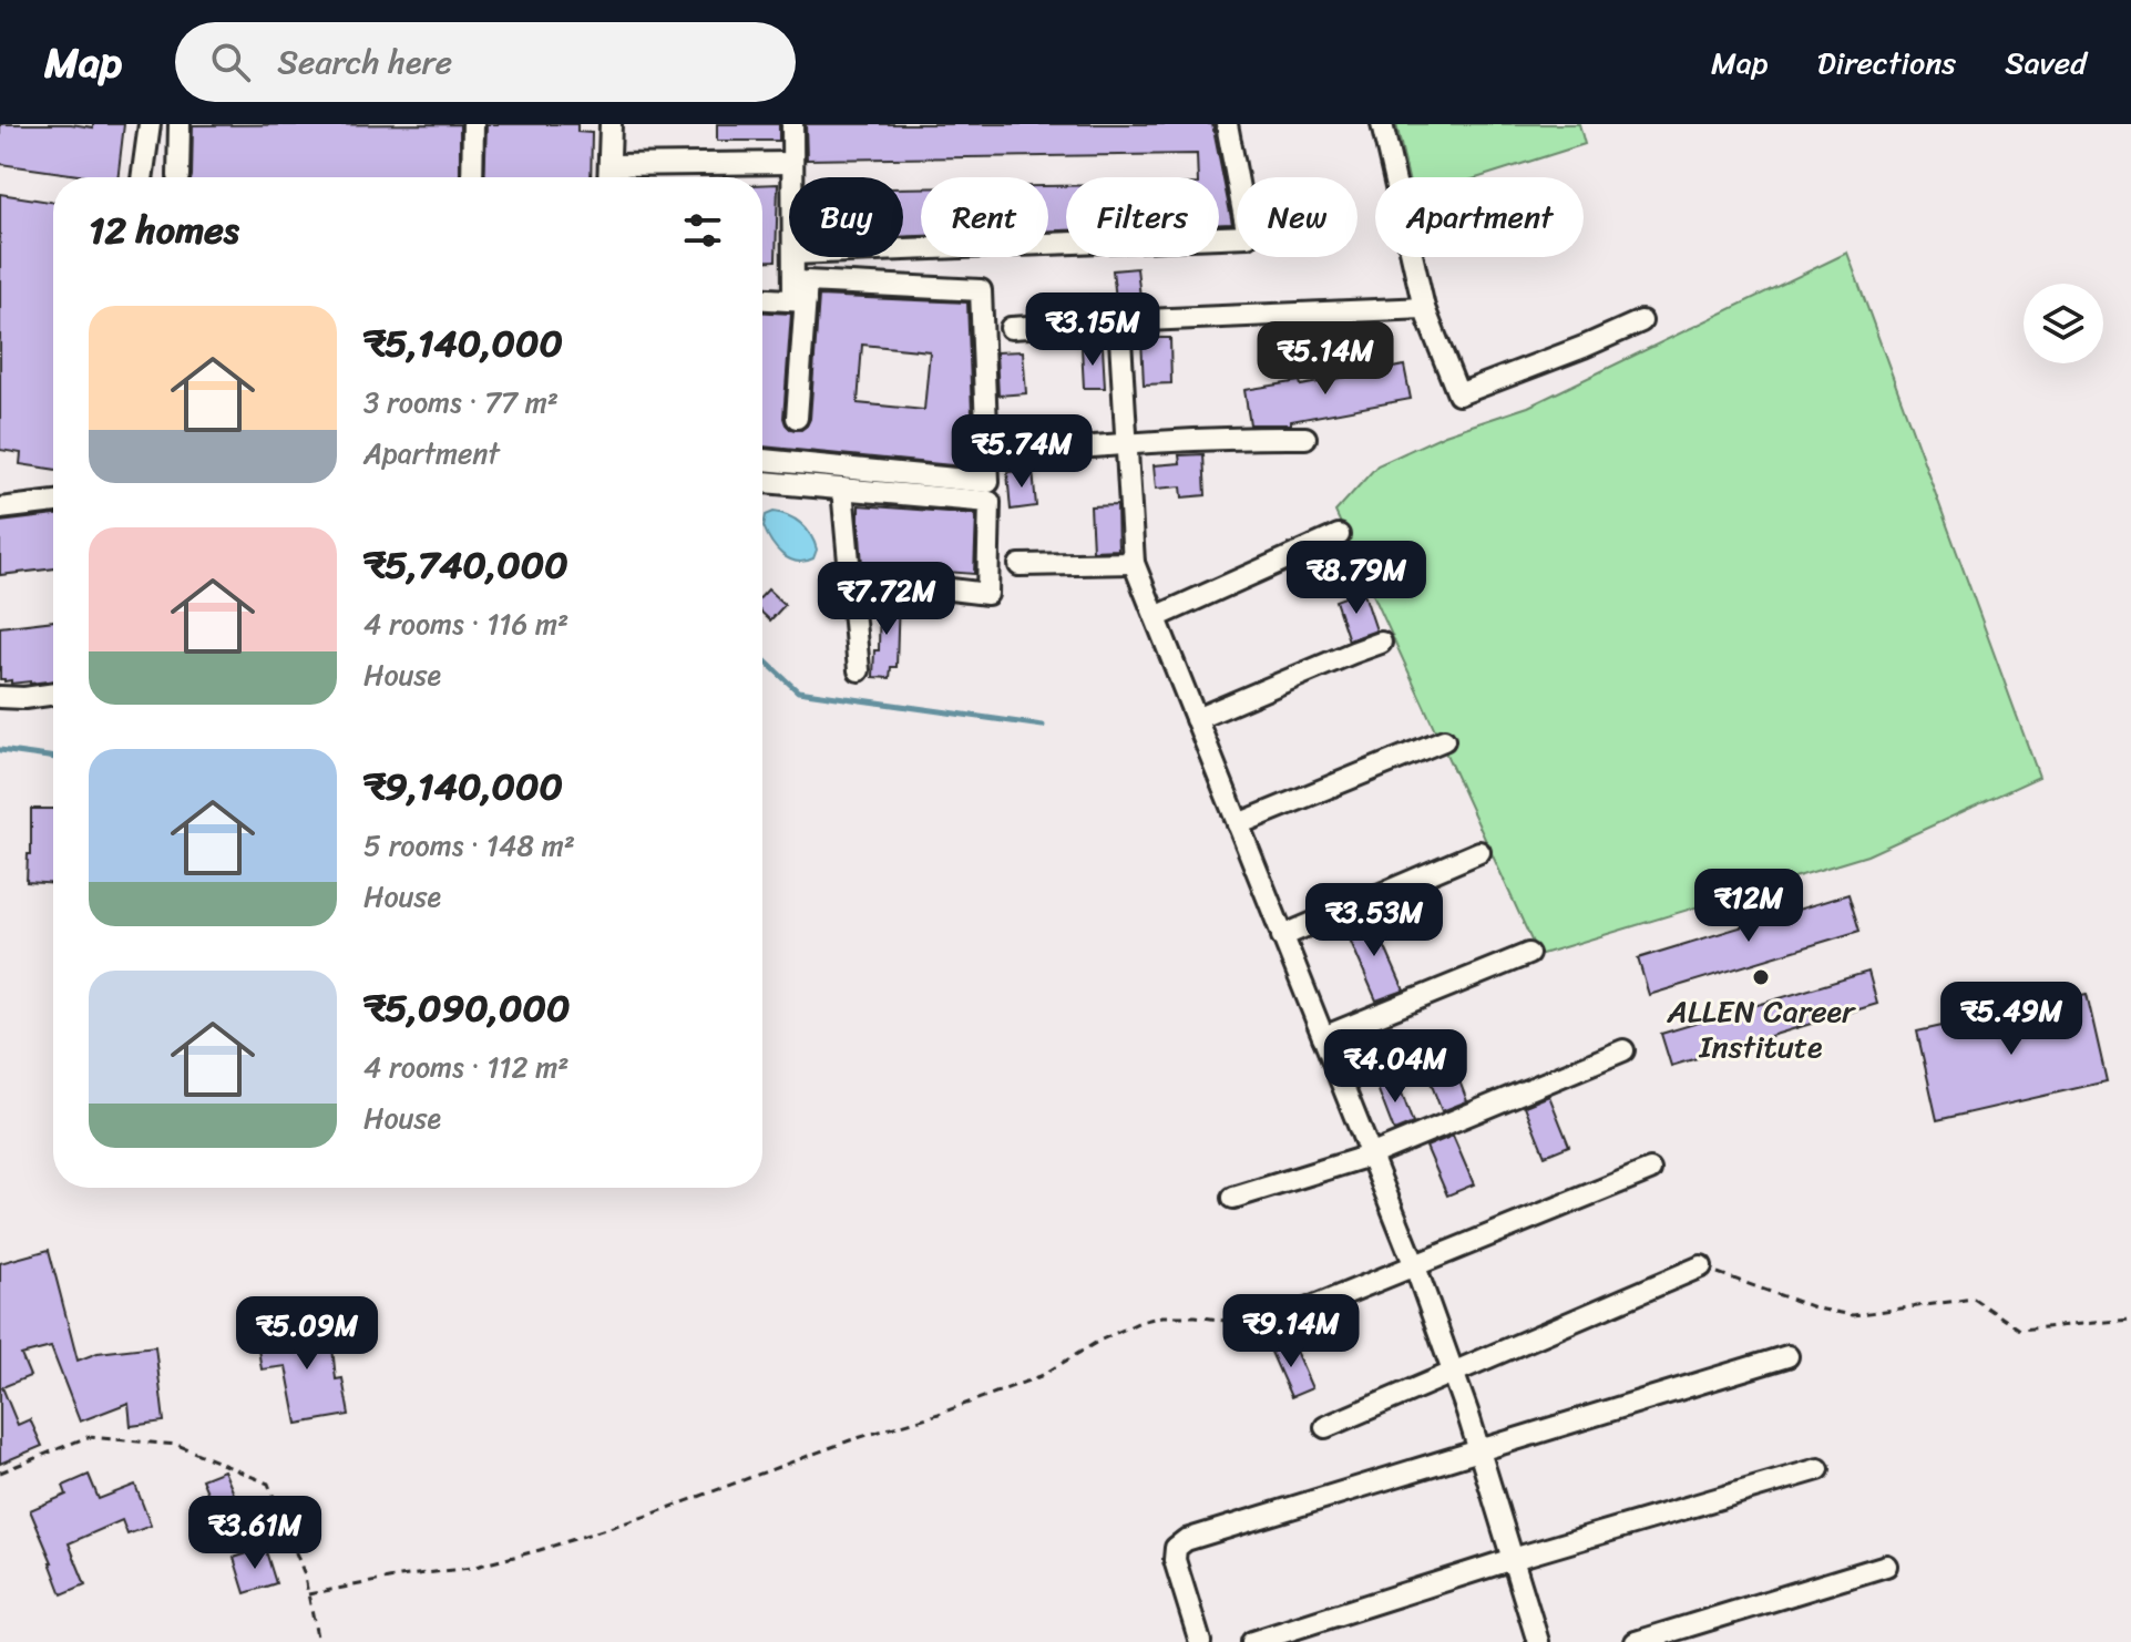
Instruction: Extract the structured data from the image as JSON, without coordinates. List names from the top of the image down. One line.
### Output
{"places":["ALLEN Career Institute"],"page":{"header":"Map","search":"Search here","nav":["Map","Directions","Saved"],"chip":["Buy","Rent","Filters","New","Apartment"],"heading":"12 homes","list":[{"name":"₹5,140,000","note":"3 rooms · 77 m² · Apartment"},{"name":"₹5,740,000","note":"4 rooms · 116 m² · House"},{"name":"₹9,140,000","note":"5 rooms · 148 m² · House"},{"name":"₹5,090,000","note":"4 rooms · 112 m² · House"}],"price":["₹3.15M","₹5.14M","₹5.74M","₹8.79M","₹7.72M","₹12M","₹3.53M","₹5.49M","₹4.04M","₹9.14M","₹5.09M","₹3.61M"]}}
